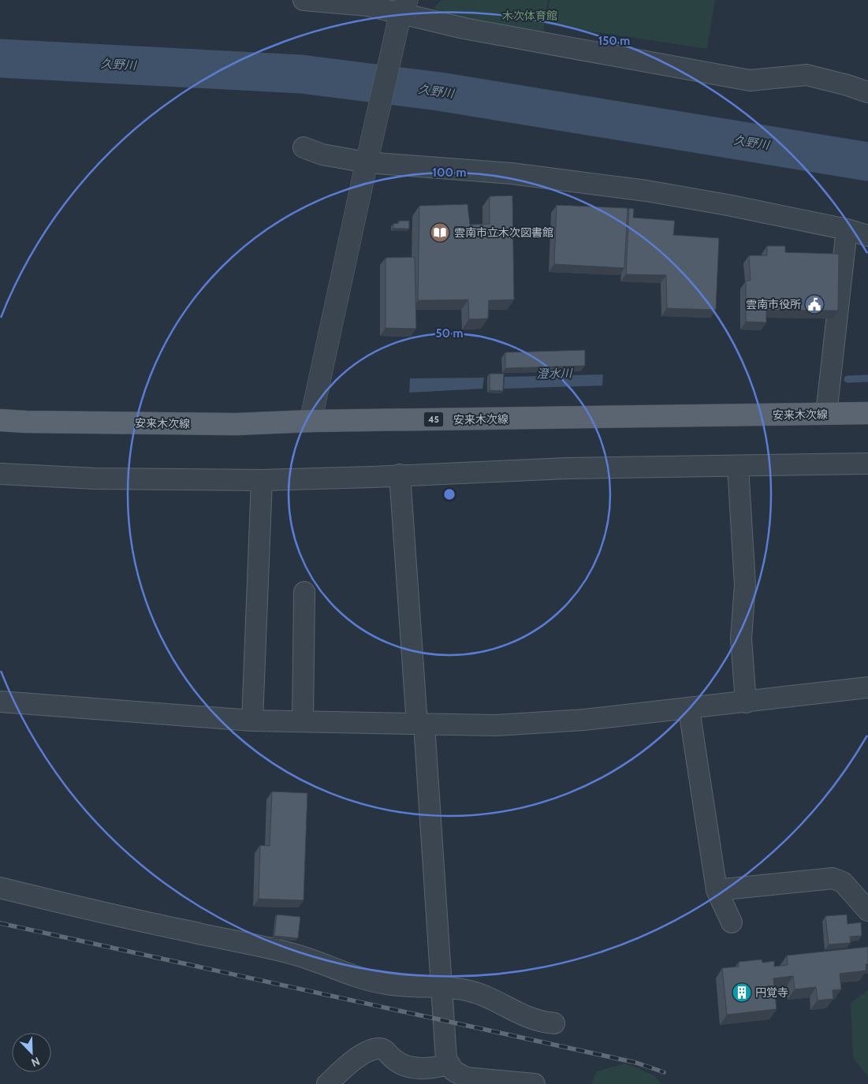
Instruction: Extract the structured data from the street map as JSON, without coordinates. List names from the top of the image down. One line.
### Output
{"streets":{"main road":["安来木次線","45"]},"water":["久野川","澄水川"],"parks":["木次体育館"],"places":{"library":["雲南市立木次図書館"],"public building":["雲南市役所"],"building":["円覚寺"]},"north":"bottom right","rings":["150 m","100 m","50 m"]}
